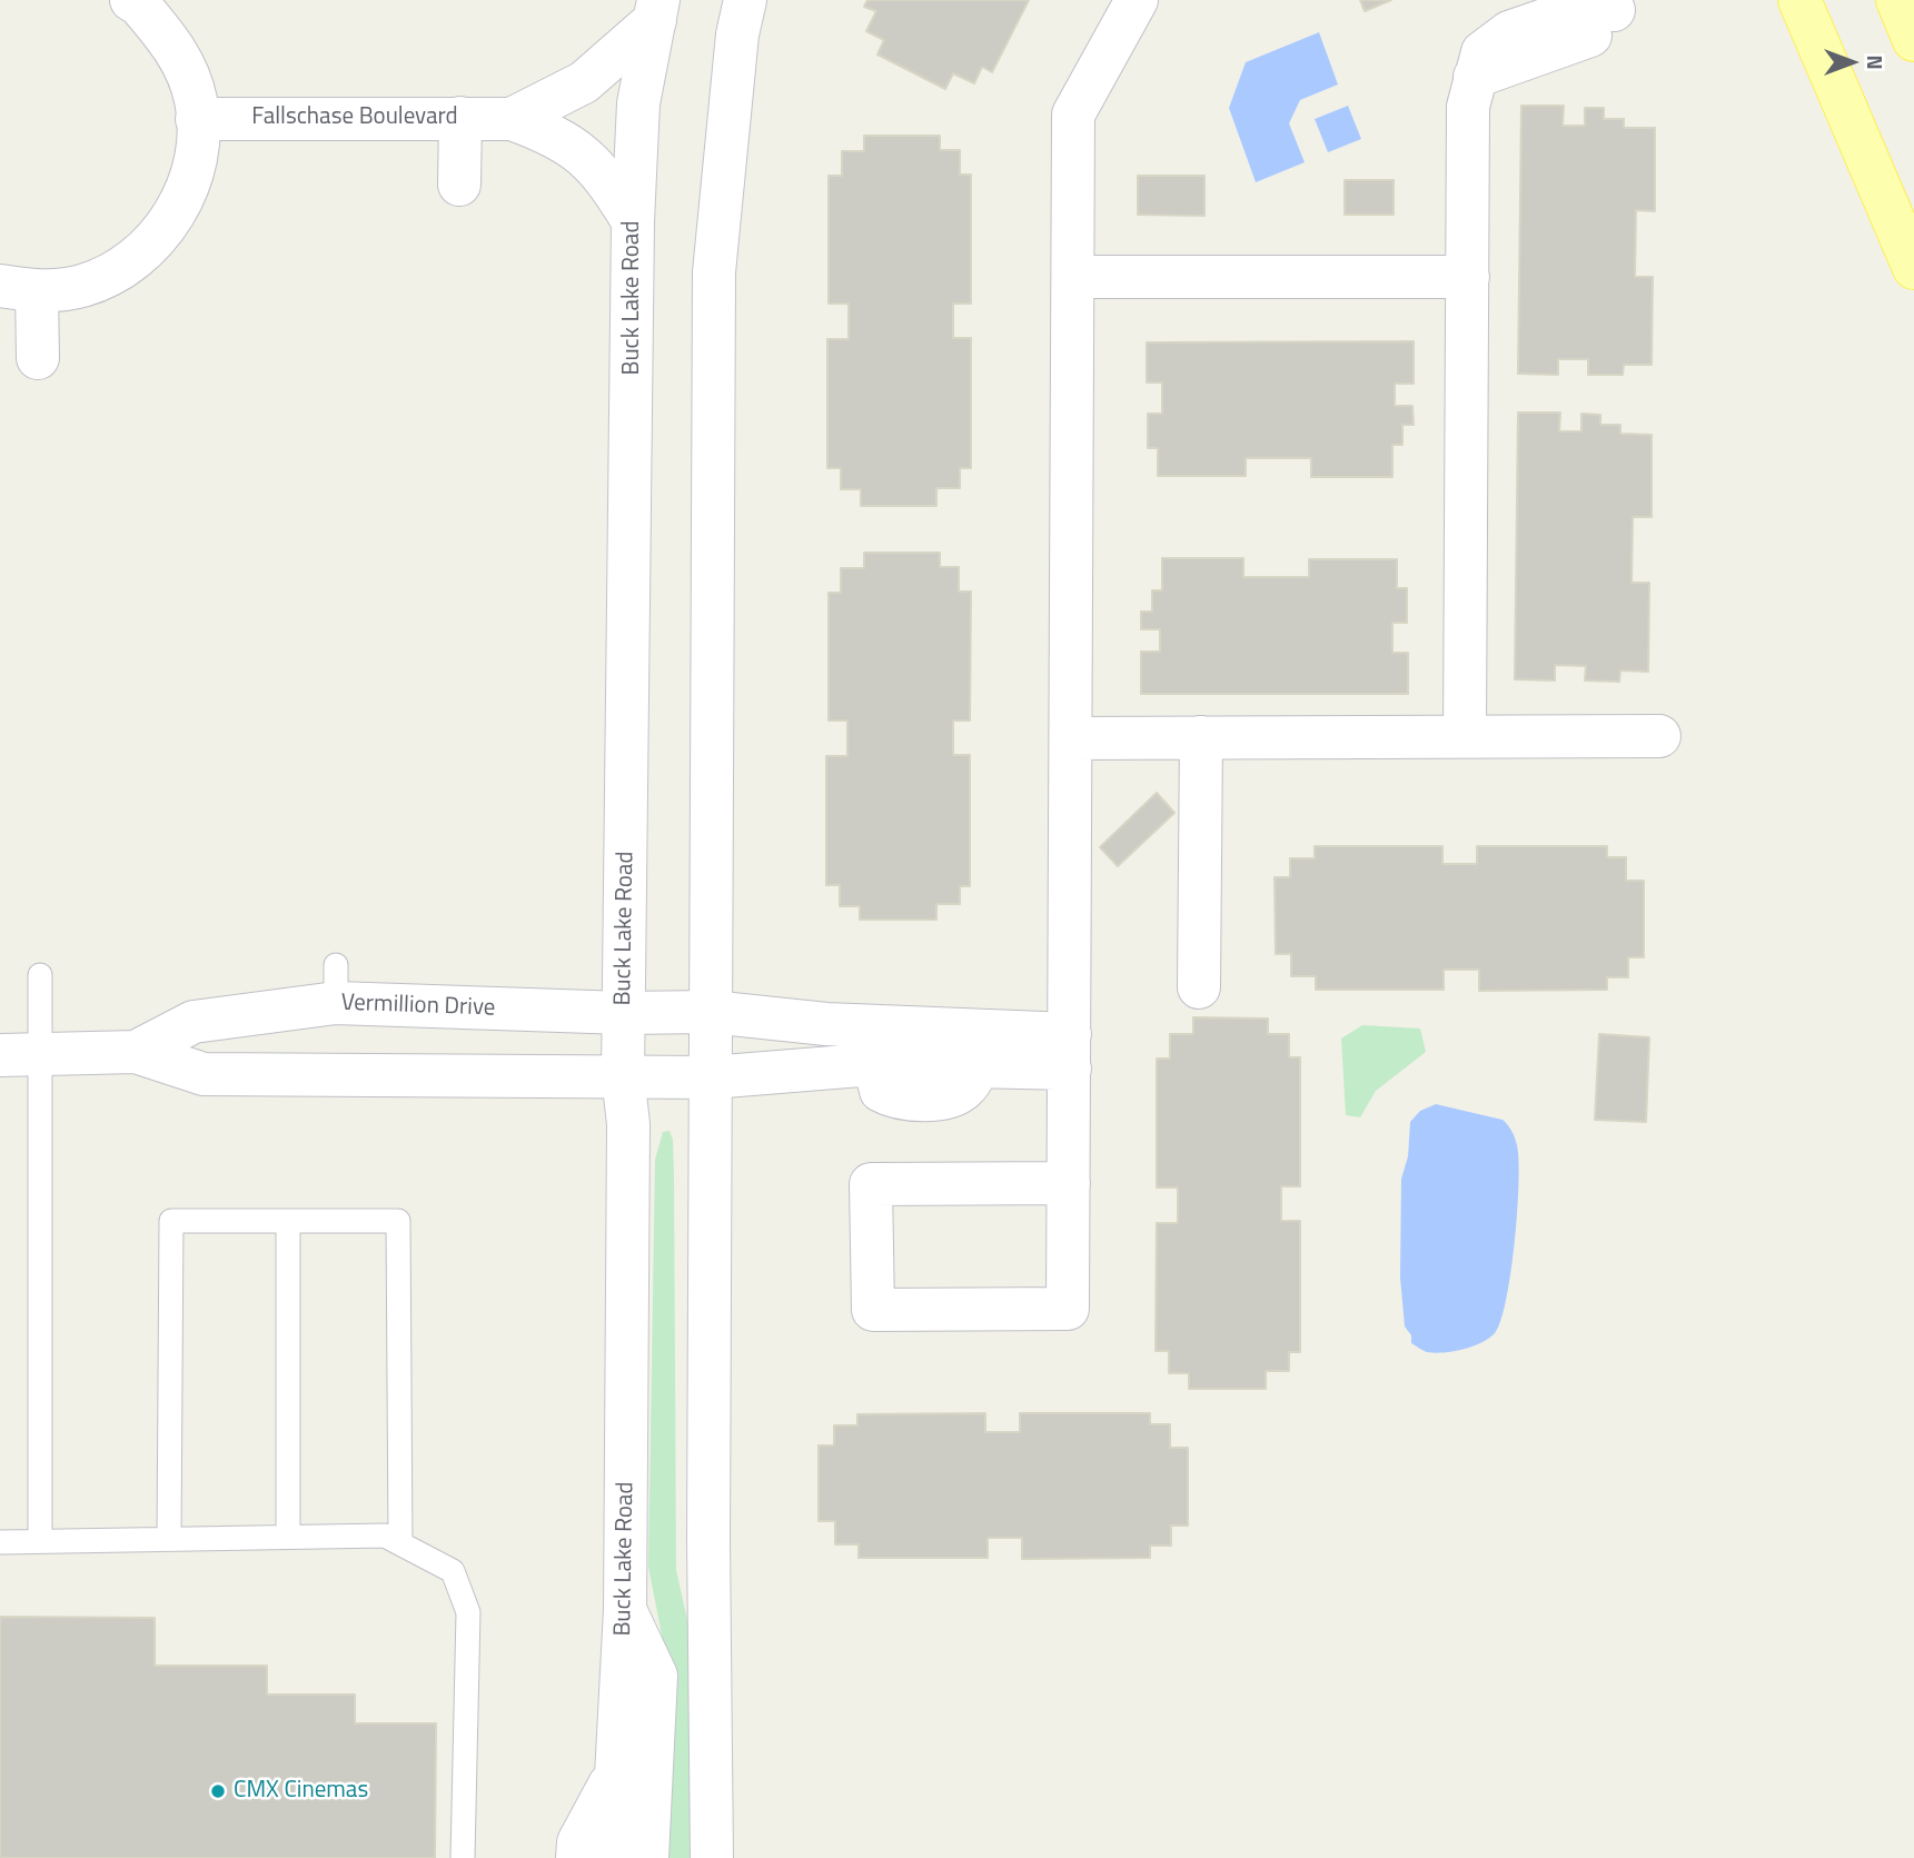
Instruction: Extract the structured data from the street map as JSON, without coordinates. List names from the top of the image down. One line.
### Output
{"streets":{"street":["Fallschase Boulevard","Buck Lake Road","Vermillion Drive"]},"crossings":[["Fallschase Boulevard","Buck Lake Road"],["Buck Lake Road","Vermillion Drive"]],"places":["CMX Cinemas"],"north":"right"}
